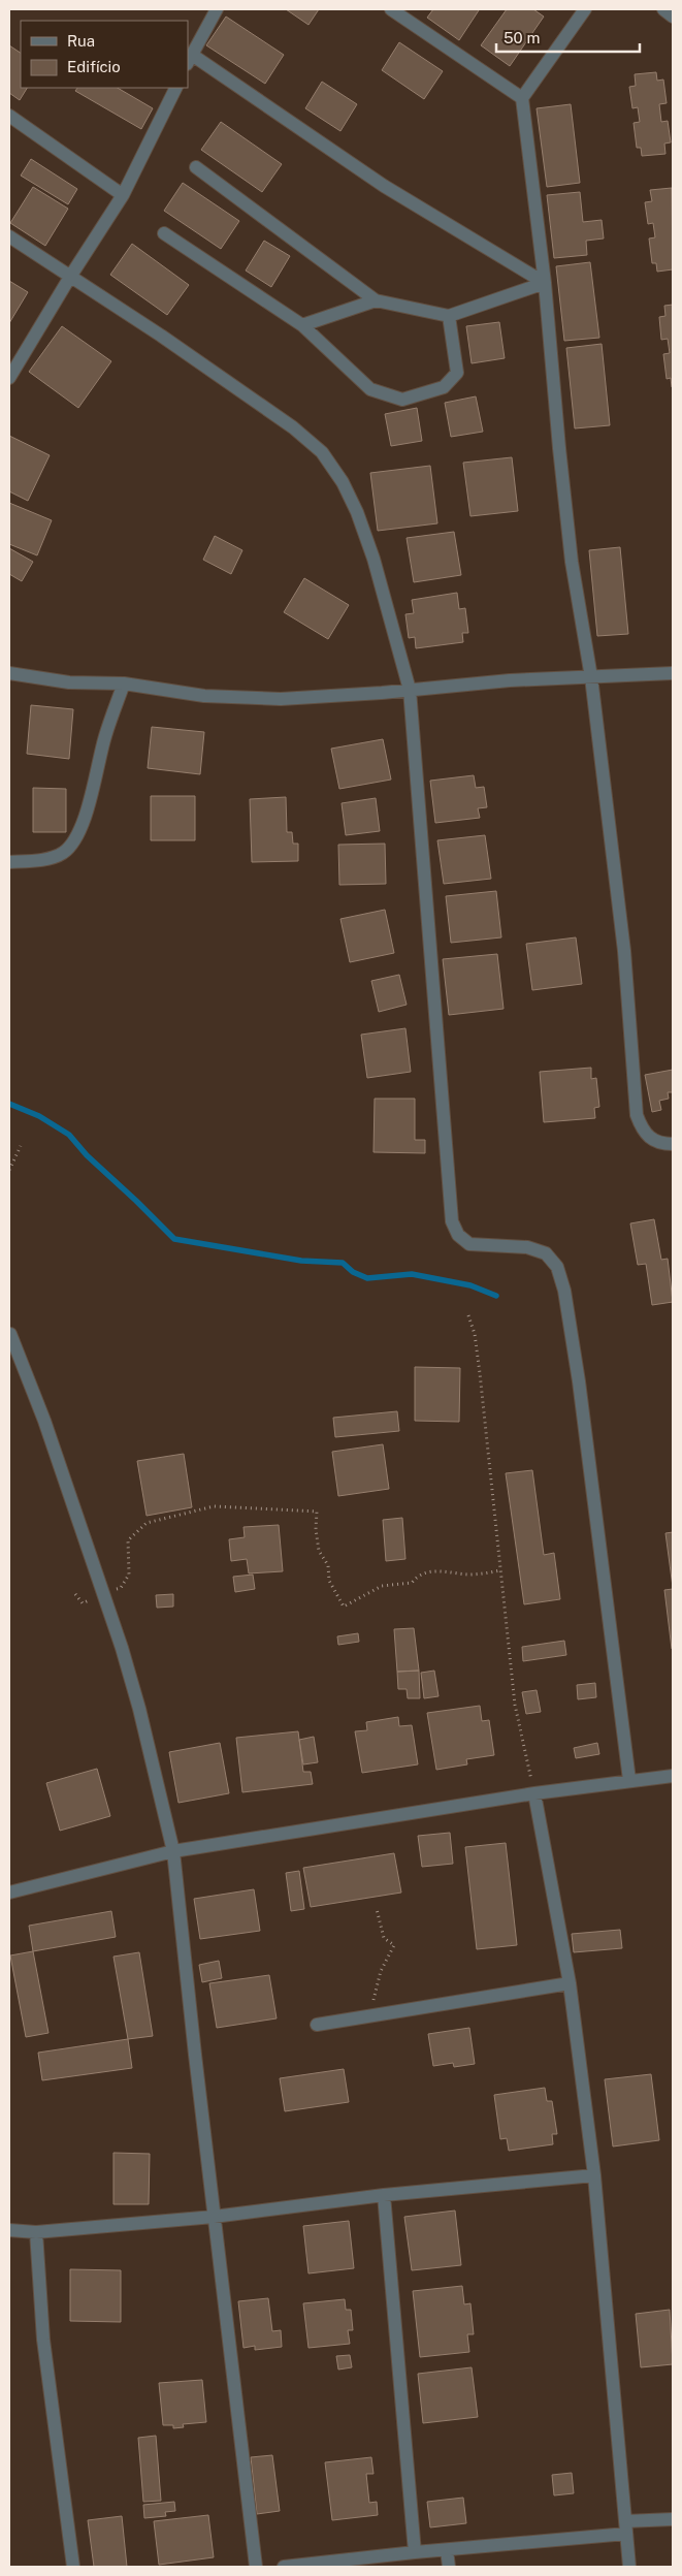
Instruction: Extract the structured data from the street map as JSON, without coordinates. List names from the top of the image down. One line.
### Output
{"legend":["Rua","Edifício"],"scale_bar":"50 m"}
